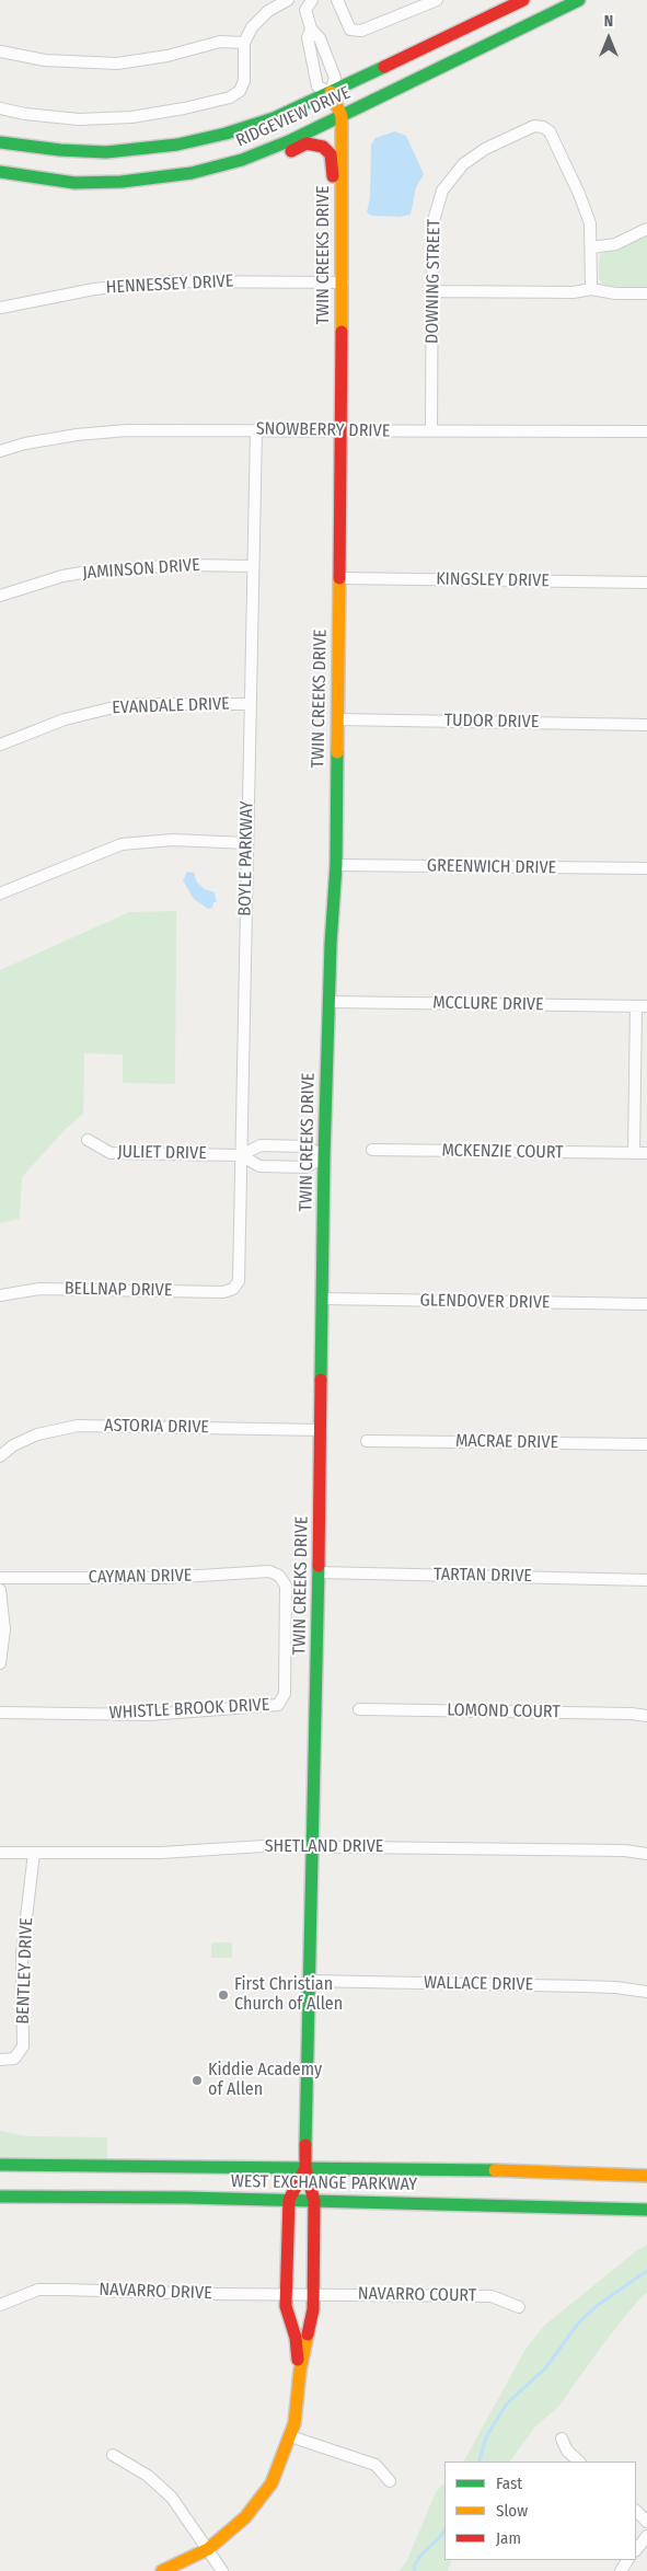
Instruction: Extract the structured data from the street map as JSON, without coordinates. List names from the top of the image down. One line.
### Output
{"streets":{"street":["RIDGEVIEW DRIVE","TWIN CREEKS DRIVE","DOWNING STREET","HENNESSEY DRIVE","SNOWBERRY DRIVE","JAMINSON DRIVE","KINGSLEY DRIVE","EVANDALE DRIVE","TUDOR DRIVE","BOYLE PARKWAY","GREENWICH DRIVE","MCCLURE DRIVE","MCKENZIE COURT","JULIET DRIVE","BELLNAP DRIVE","GLENDOVER DRIVE","ASTORIA DRIVE","MACRAE DRIVE","TARTAN DRIVE","CAYMAN DRIVE","WHISTLE BROOK DRIVE","LOMOND COURT","SHETLAND DRIVE","BENTLEY DRIVE","WALLACE DRIVE","WEST EXCHANGE PARKWAY","NAVARRO DRIVE","NAVARRO COURT"]},"crossings":[["RIDGEVIEW DRIVE","TWIN CREEKS DRIVE"],["TWIN CREEKS DRIVE","HENNESSEY DRIVE"],["TWIN CREEKS DRIVE","SNOWBERRY DRIVE"],["TWIN CREEKS DRIVE","KINGSLEY DRIVE"],["TWIN CREEKS DRIVE","TUDOR DRIVE"],["TWIN CREEKS DRIVE","GREENWICH DRIVE"],["TWIN CREEKS DRIVE","MCCLURE DRIVE"],["TWIN CREEKS DRIVE","JULIET DRIVE"],["TWIN CREEKS DRIVE","GLENDOVER DRIVE"],["TWIN CREEKS DRIVE","ASTORIA DRIVE"],["TWIN CREEKS DRIVE","TARTAN DRIVE"],["TWIN CREEKS DRIVE","SHETLAND DRIVE"],["TWIN CREEKS DRIVE","WALLACE DRIVE"],["TWIN CREEKS DRIVE","WEST EXCHANGE PARKWAY"],["TWIN CREEKS DRIVE","NAVARRO DRIVE"],["TWIN CREEKS DRIVE","NAVARRO COURT"],["DOWNING STREET","SNOWBERRY DRIVE"],["SNOWBERRY DRIVE","BOYLE PARKWAY"],["JAMINSON DRIVE","BOYLE PARKWAY"],["EVANDALE DRIVE","BOYLE PARKWAY"],["BOYLE PARKWAY","JULIET DRIVE"],["BOYLE PARKWAY","BELLNAP DRIVE"],["CAYMAN DRIVE","WHISTLE BROOK DRIVE"],["SHETLAND DRIVE","BENTLEY DRIVE"],["NAVARRO DRIVE","NAVARRO COURT"]],"places":["First Christian Church of Allen","Kiddie Academy of Allen"],"legend":["Fast","Slow","Jam"],"north":"top"}
